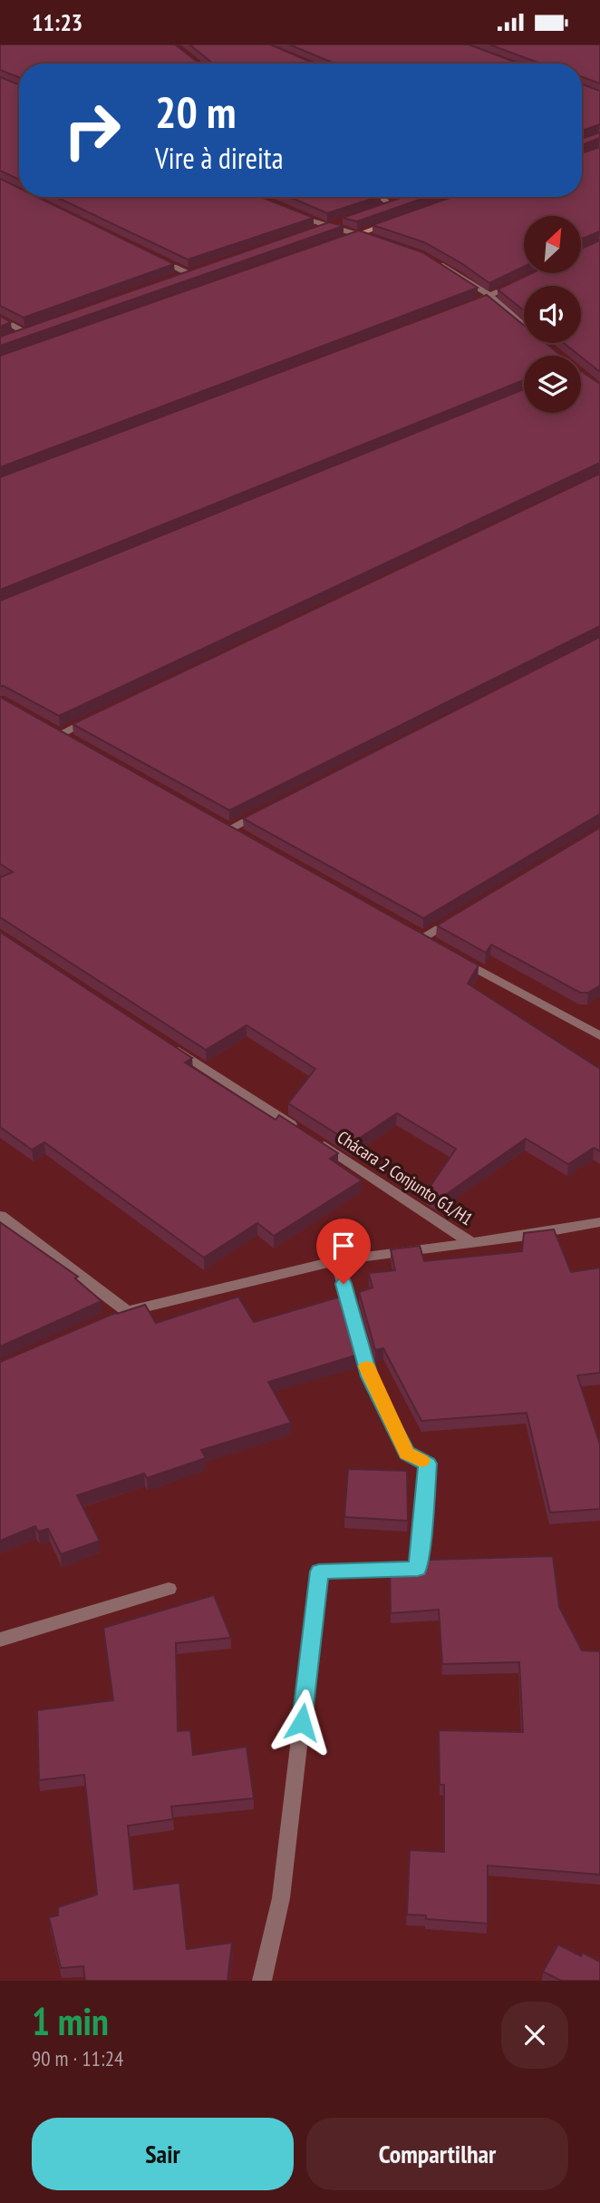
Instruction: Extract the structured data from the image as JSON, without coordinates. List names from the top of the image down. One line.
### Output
{"streets":{"street":["Chácara 2 Conjunto G1/H1"]},"north":"top right","page":{"status":"11:23","turn":["20 m","Vire à direita"],"heading":["1 min","90 m · 11:24"],"buttons":["Sair","Compartilhar"]}}
